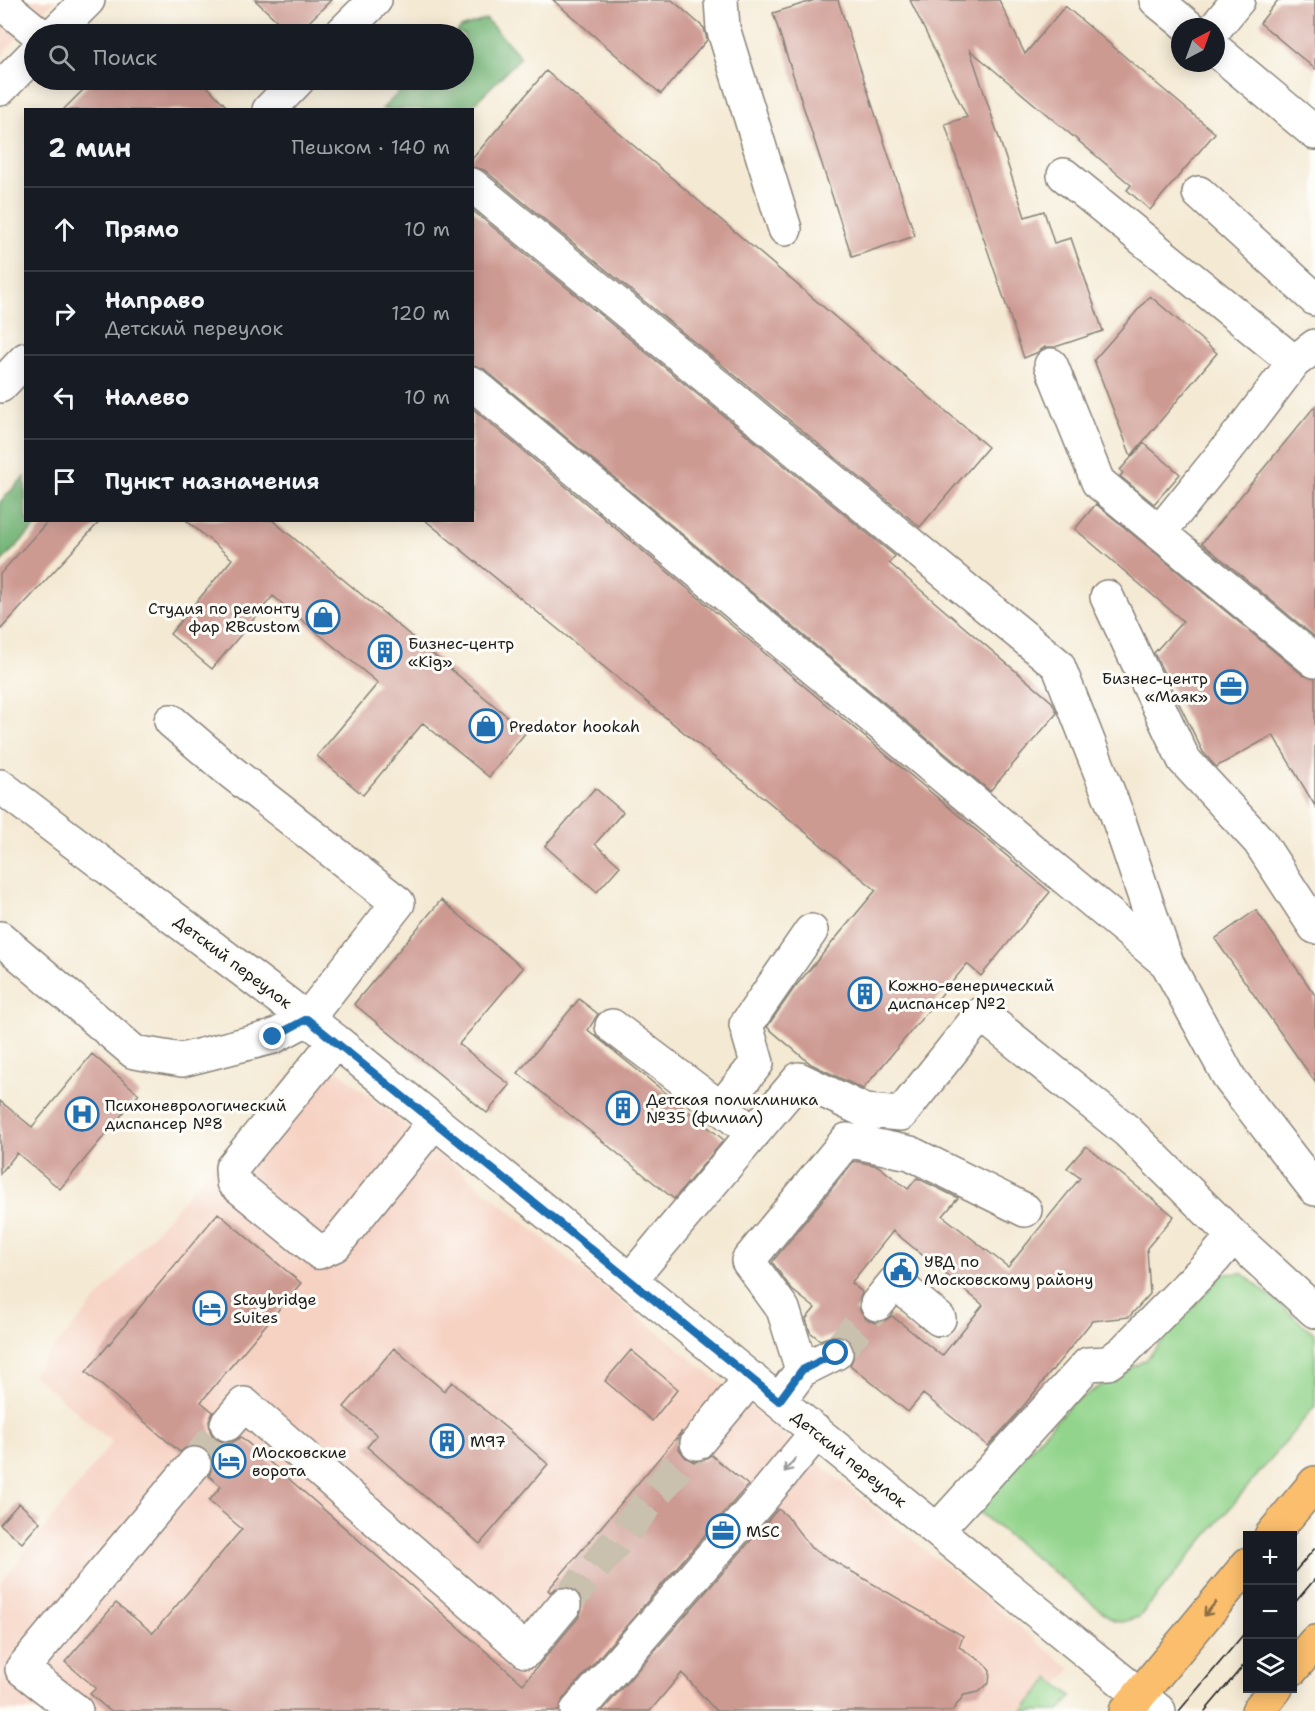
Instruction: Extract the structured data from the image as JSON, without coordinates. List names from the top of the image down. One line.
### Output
{"streets":{"street":["Детский переулок"]},"places":{"shop":["Студия по ремонту фар RBcustom","Predator hookah"],"building":["Бизнес-центр «Kig»","Кожно-венерический диспансер №2","Детская поликлиника №35 (филиал)","M97"],"office":["Бизнес-центр «Маяк»","MSC"],"hospital":["Психоневрологический диспансер №8"],"public building":["УВД по Московскому району"],"hotel":["Staybridge Suites","Московские ворота"]},"north":"top right","page":{"search":"Поиск","heading":["2 мин","Пешком · 140 m"],"list":[["Прямо","10 m"],["Направо","Детский переулок","120 m"],["Налево","10 m"],"Пункт назначения"],"map_buttons":["+","−"]}}
